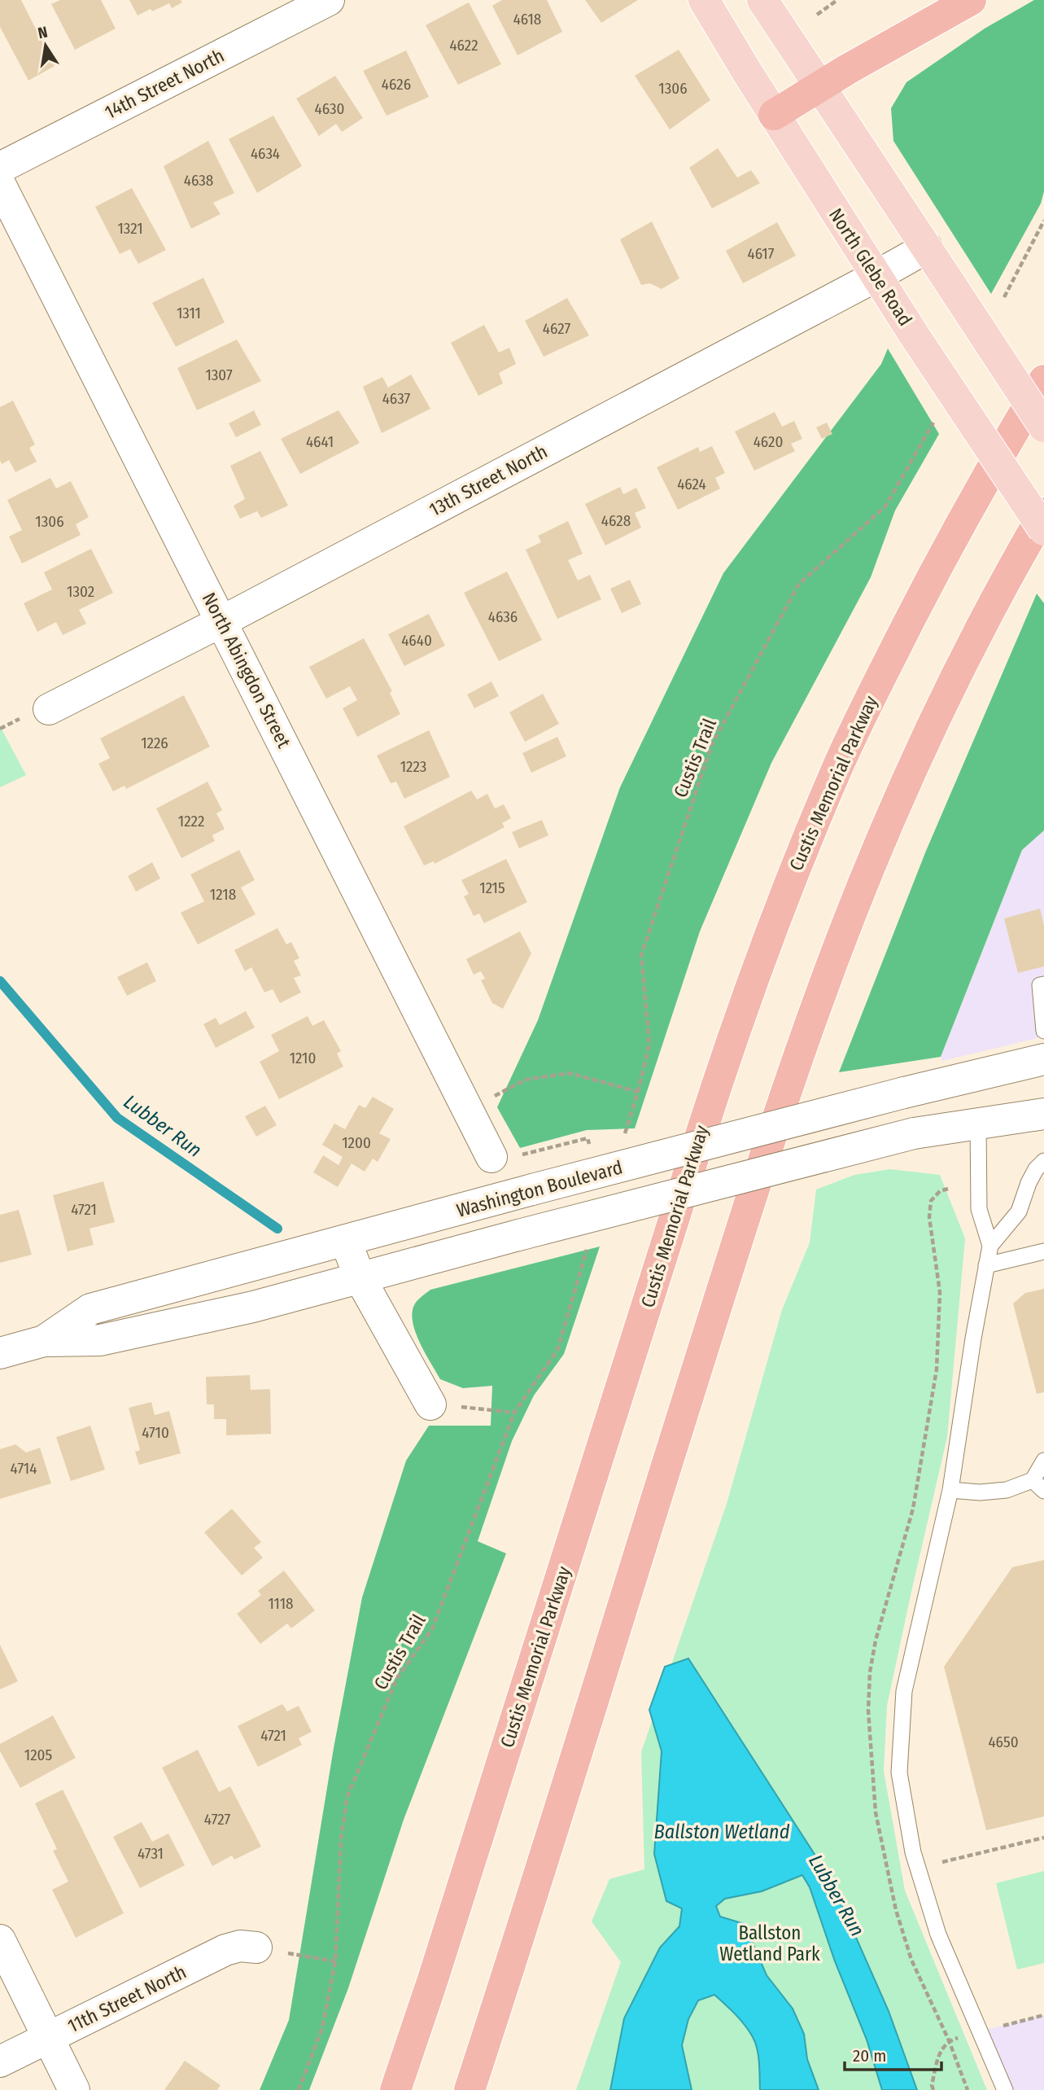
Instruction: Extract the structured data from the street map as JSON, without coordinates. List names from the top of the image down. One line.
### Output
{"streets":{"highway":["Custis Memorial Parkway"],"main road":["North Glebe Road"],"street":["14th Street North","13th Street North","North Abingdon Street","Washington Boulevard","11th Street North"],"path":["Custis Trail"]},"crossings":[["North Glebe Road","13th Street North"],["13th Street North","North Abingdon Street"]],"water":["Lubber Run","Ballston Wetland"],"parks":["Ballston Wetland Park"],"house_numbers":["4618","4622","4626","1306","4630","4634","4638","1321","4617","1311","4627","1307","4637","4641","4620","4624","4628","1306","1302","4636","4640","1226","1223","1222","1215","1218","1210","1200","4721","4710","4714","1118","4721","4650","1205","4727","4731"],"scale_bar":"20 m","north":"top"}
